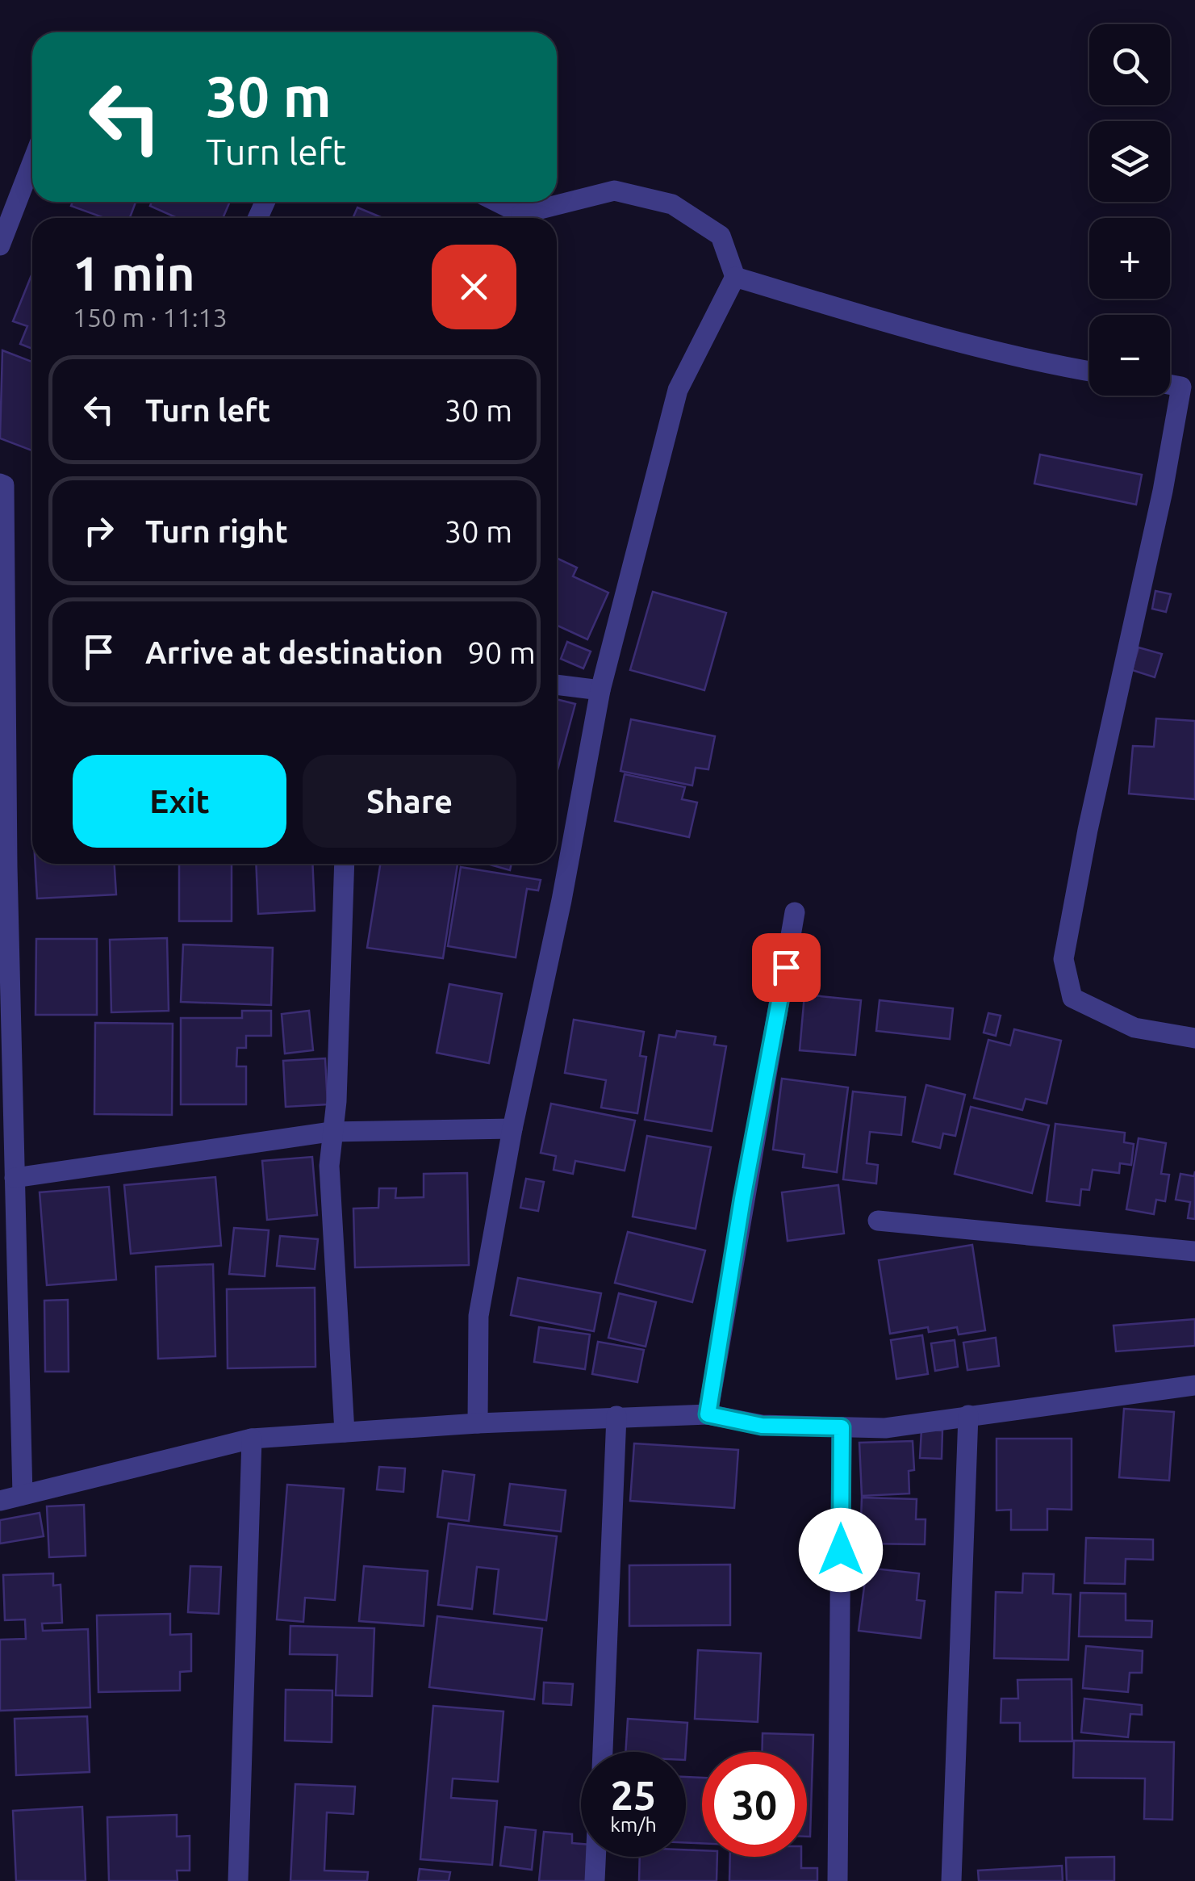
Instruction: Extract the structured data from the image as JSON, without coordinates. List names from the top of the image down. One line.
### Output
{"page":{"map_buttons":["+","−"],"turn":["30 m","Turn left"],"heading":["1 min","150 m · 11:13"],"list":[{"name":"Turn left","value":"30 m"},{"name":"Turn right","value":"30 m"},{"name":"Arrive at destination","value":"90 m"}],"buttons":["Exit","Share"],"speed":"25 km/h","limit":"30"}}
